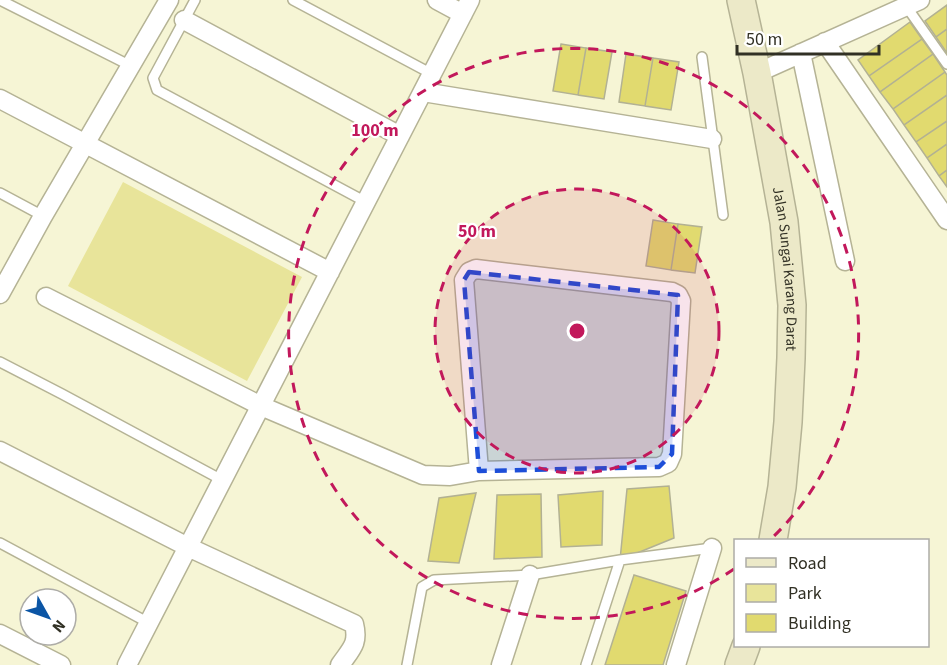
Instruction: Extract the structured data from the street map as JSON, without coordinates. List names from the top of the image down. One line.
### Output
{"streets":{"street":["Jalan Sungai Karang Darat"]},"legend":["Road","Park","Building"],"scale_bar":"50 m","north":"bottom right","rings":["100 m","50 m"]}
